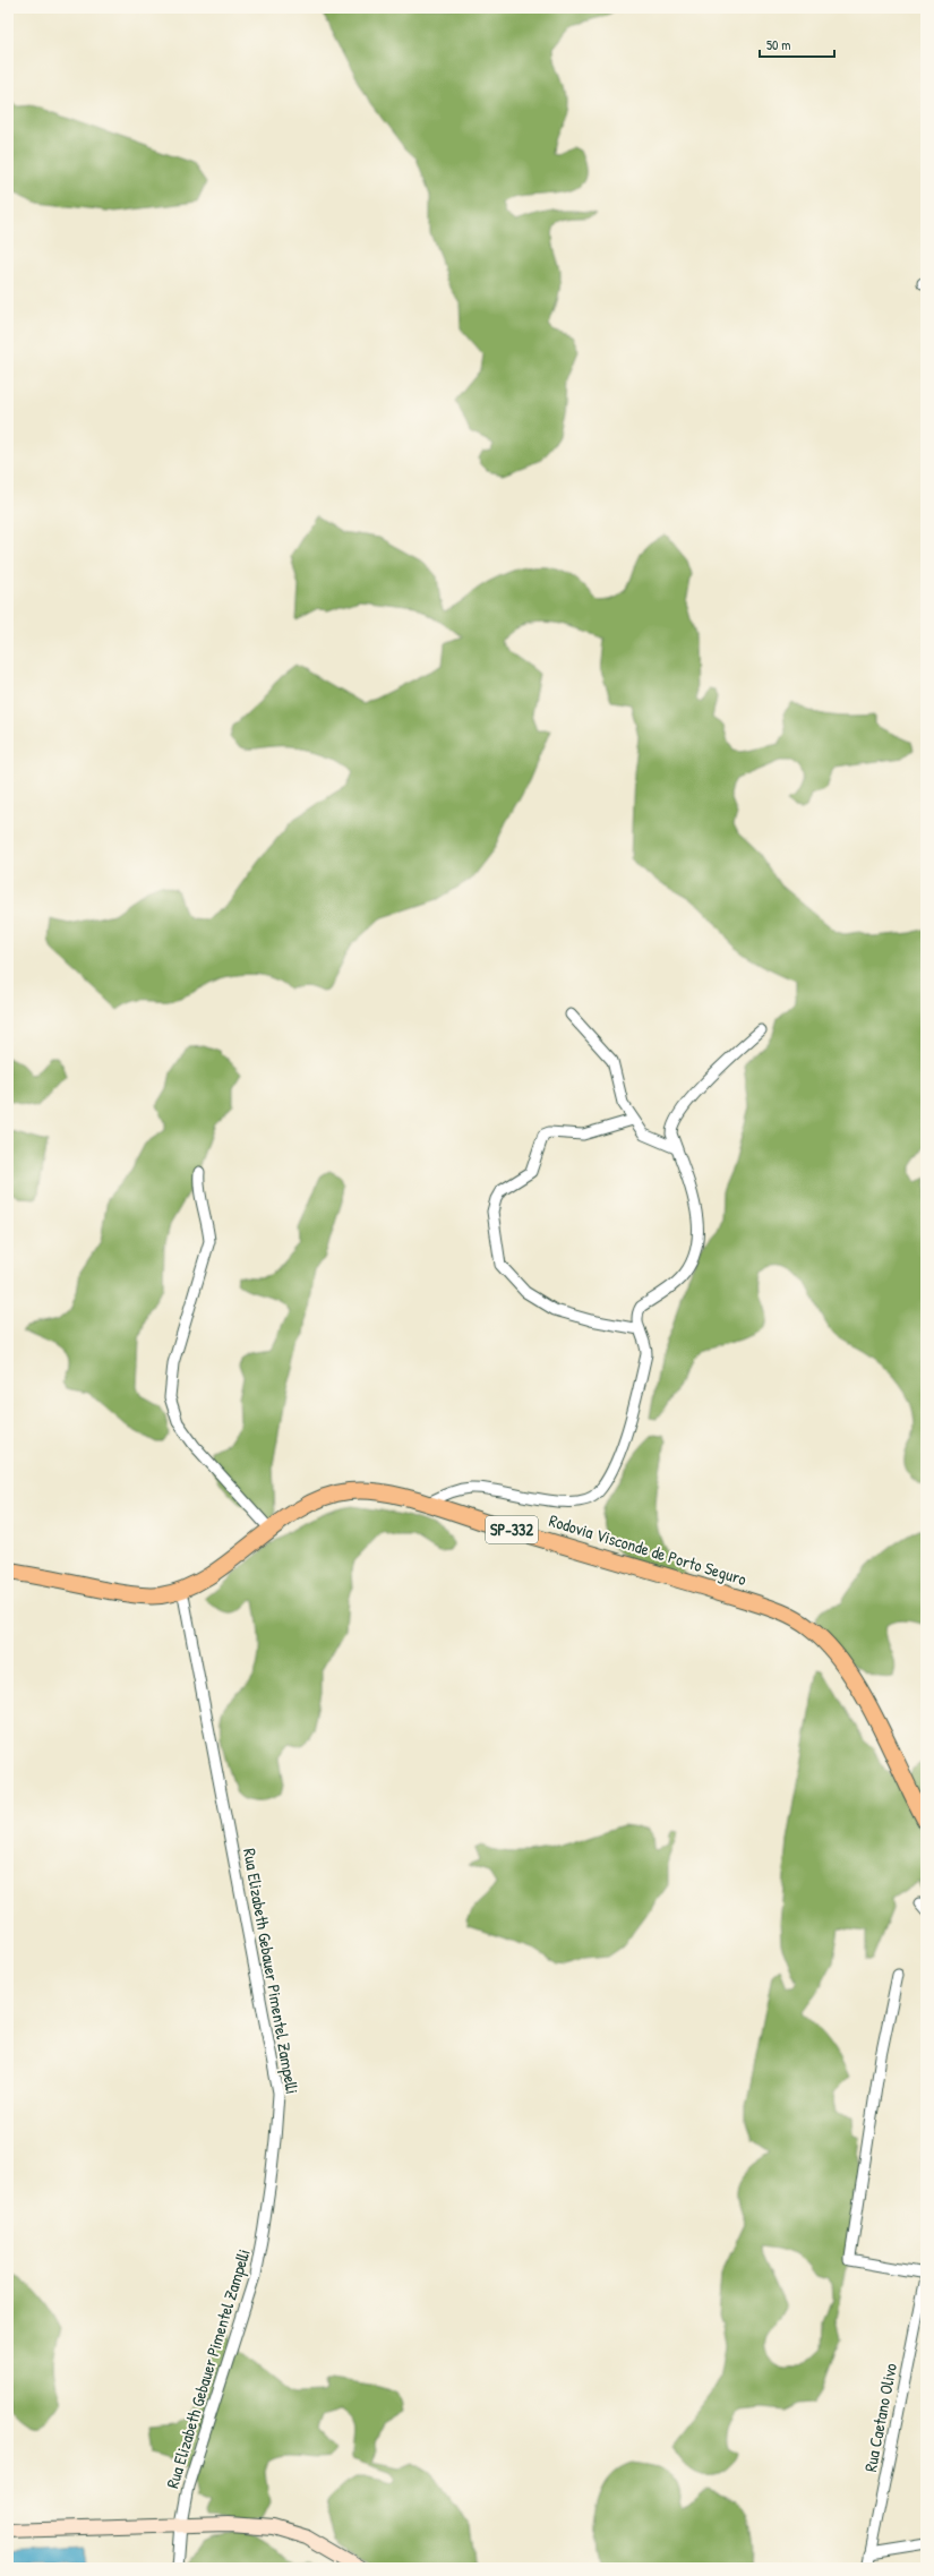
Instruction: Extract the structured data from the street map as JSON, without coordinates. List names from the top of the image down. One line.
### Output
{"streets":{"main road":["SP-332","Rodovia Visconde de Porto Seguro"],"street":["Rua Elizabeth Gebauer Pimentel Zampelli","Rua Caetano Olivo"]},"crossings":[["Rodovia Visconde de Porto Seguro","Rua Elizabeth Gebauer Pimentel Zampelli"]],"scale_bar":"50 m"}
